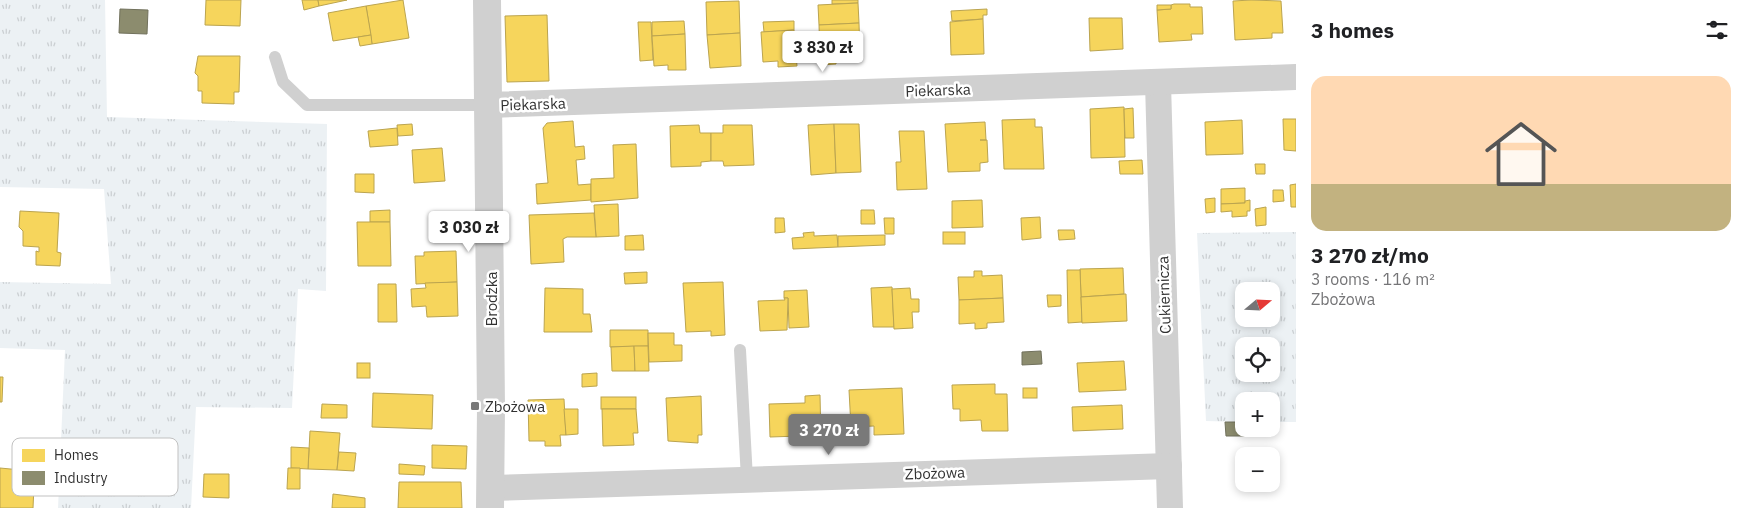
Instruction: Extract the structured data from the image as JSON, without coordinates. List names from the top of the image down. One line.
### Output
{"streets":{"street":["Piekarska","Cukiernicza","Brodzka","Zbożowa"]},"crossings":[["Piekarska","Cukiernicza"],["Piekarska","Brodzka"],["Cukiernicza","Zbożowa"],["Brodzka","Zbożowa"]],"places":{"transit":["Zbożowa"]},"legend":["Homes","Industry"],"north":"right","page":{"heading":"3 homes","price":["3 830 zł","3 030 zł","3 270 zł"],"list":[{"name":"3 270 zł/mo","note":"3 rooms · 116 m² · Zbożowa"}],"map_buttons":["+","−"]}}
